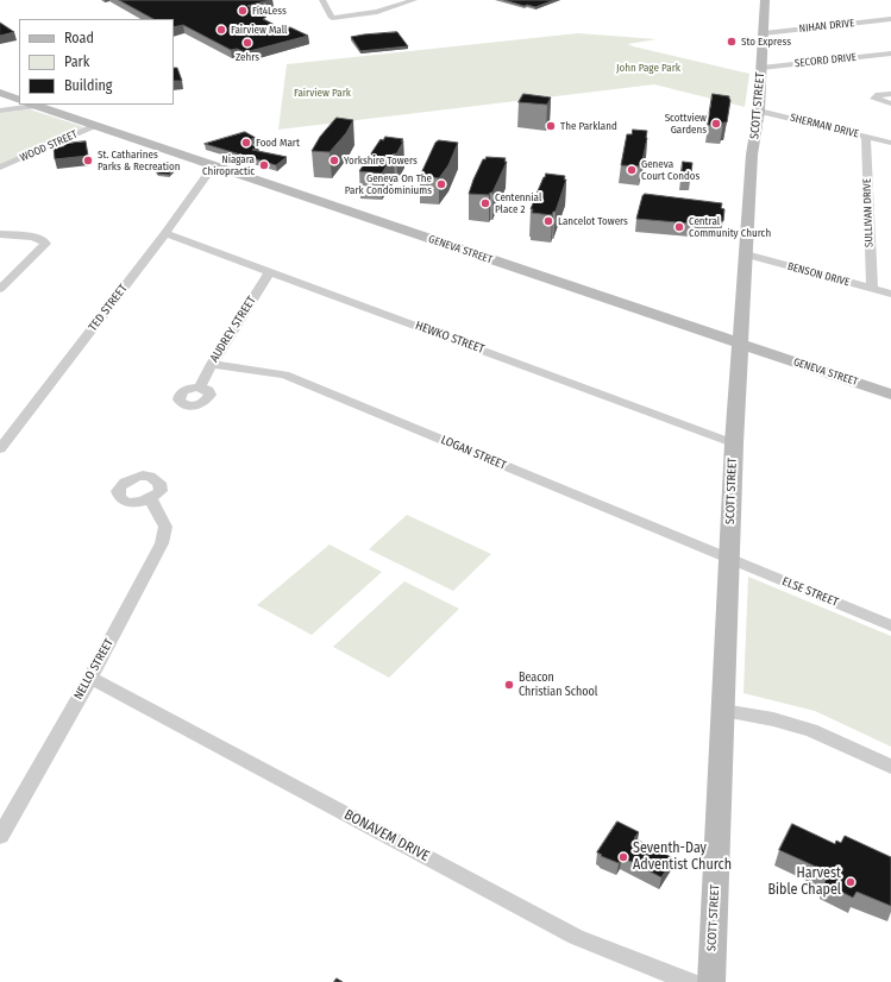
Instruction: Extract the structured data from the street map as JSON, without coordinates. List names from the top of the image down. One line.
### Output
{"streets":{"main road":["SCOTT STREET","GENEVA STREET"],"street":["NIHAN DRIVE","SECORD DRIVE","SHERMAN DRIVE","WOOD STREET","SULLIVAN DRIVE","BENSON DRIVE","TED STREET","AUDREY STREET","HEWKO STREET","LOGAN STREET","ELSE STREET","NELLO STREET","BONAVEM DRIVE"]},"crossings":[["NIHAN DRIVE","SCOTT STREET"],["SECORD DRIVE","SCOTT STREET"],["SCOTT STREET","SHERMAN DRIVE"],["SCOTT STREET","GENEVA STREET"],["SCOTT STREET","BENSON DRIVE"],["SCOTT STREET","HEWKO STREET"],["SCOTT STREET","LOGAN STREET"],["SCOTT STREET","ELSE STREET"],["SHERMAN DRIVE","SULLIVAN DRIVE"],["WOOD STREET","GENEVA STREET"],["SULLIVAN DRIVE","BENSON DRIVE"],["GENEVA STREET","TED STREET"],["TED STREET","HEWKO STREET"],["AUDREY STREET","HEWKO STREET"],["AUDREY STREET","LOGAN STREET"],["LOGAN STREET","ELSE STREET"],["NELLO STREET","BONAVEM DRIVE"]],"parks":["John Page Park","Fairview Park"],"places":["Fit4Less","Fairview Mall","Sto Express","Zehrs","Scottview Gardens","The Parkland","Food Mart","St. Catharines Parks & Recreation","Yorkshire Towers","Niagara Chiropractic","Geneva Court Condos","Geneva On The Park Condominiums","Centennial Place 2","Lancelot Towers","Central Community Church","Beacon Christian School","Seventh-Day Adventist Church","Harvest Bible Chapel"],"legend":["Road","Park","Building"]}
